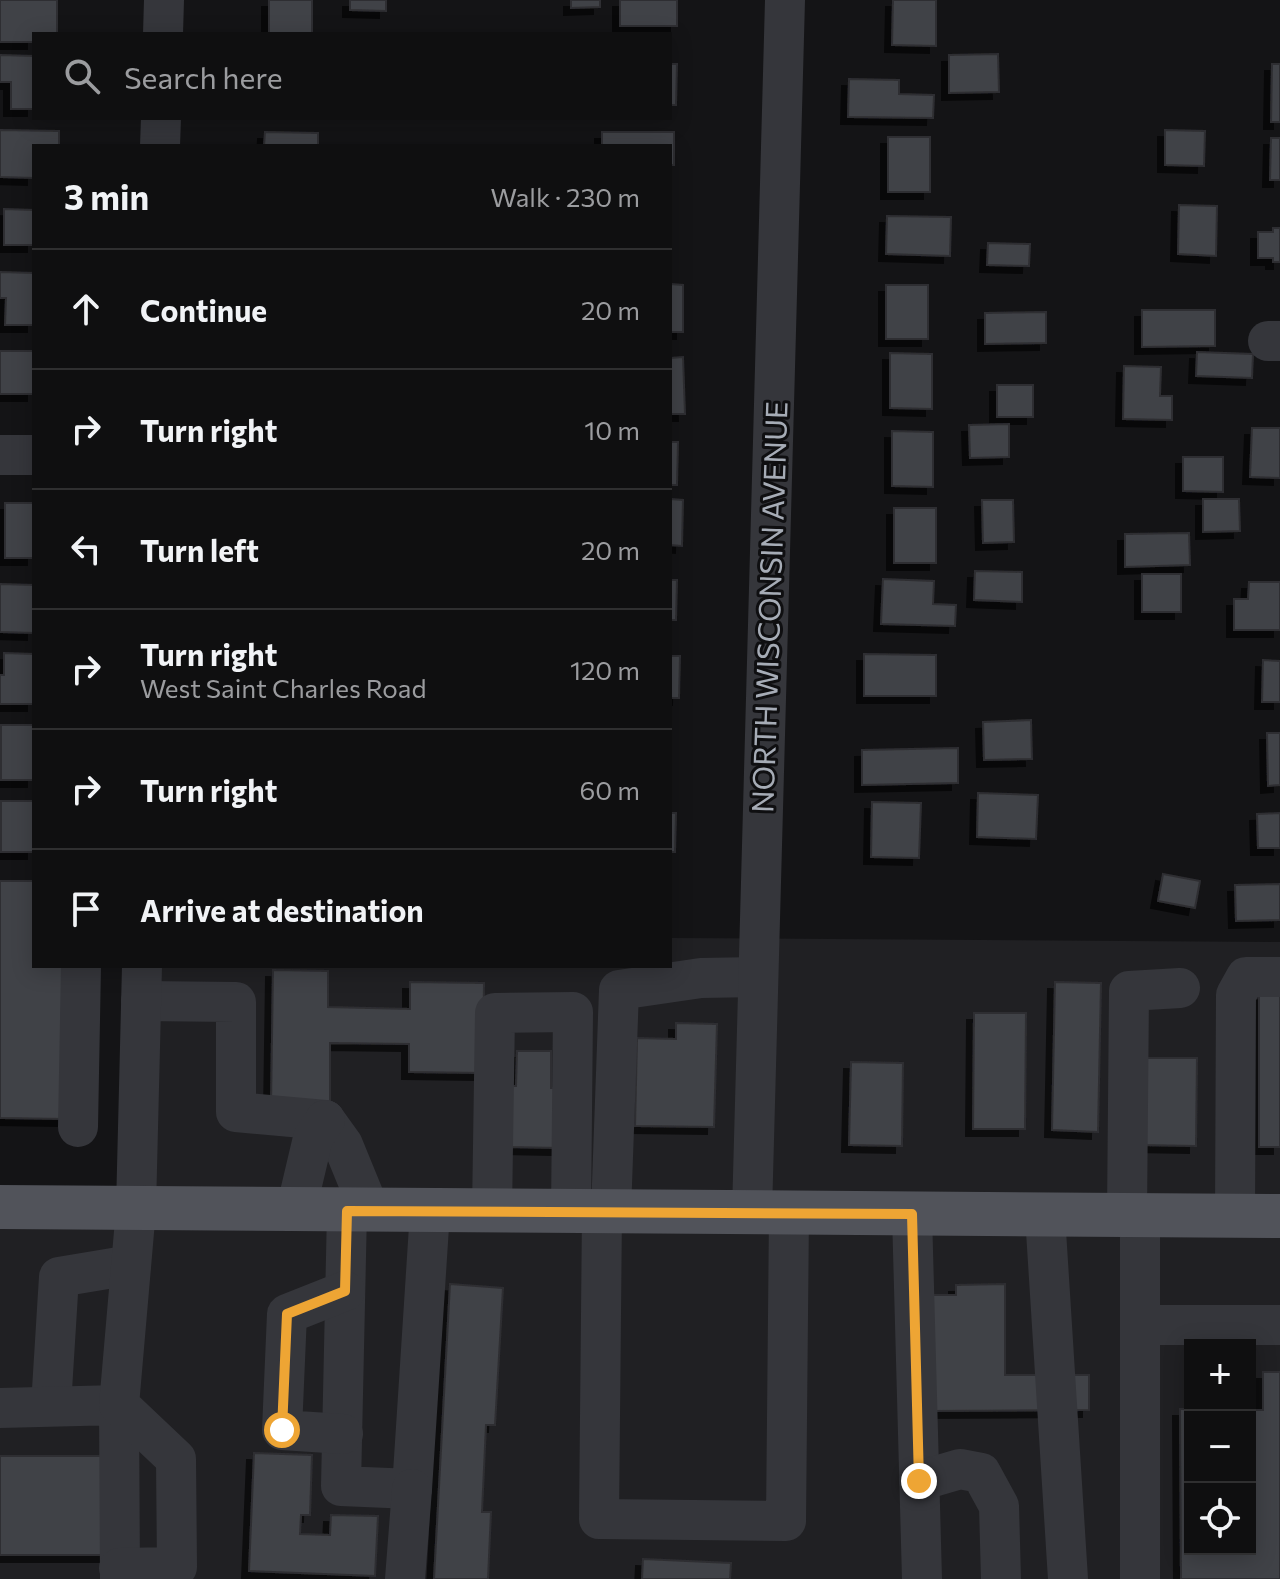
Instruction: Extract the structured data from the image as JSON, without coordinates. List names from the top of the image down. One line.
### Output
{"streets":{"street":["NORTH WISCONSIN AVENUE"]},"page":{"search":"Search here","heading":["3 min","Walk · 230 m"],"list":[["Continue","20 m"],["Turn right","10 m"],["Turn left","20 m"],["Turn right","West Saint Charles Road","120 m"],["Turn right","60 m"],"Arrive at destination"],"map_buttons":["+","−"]}}
